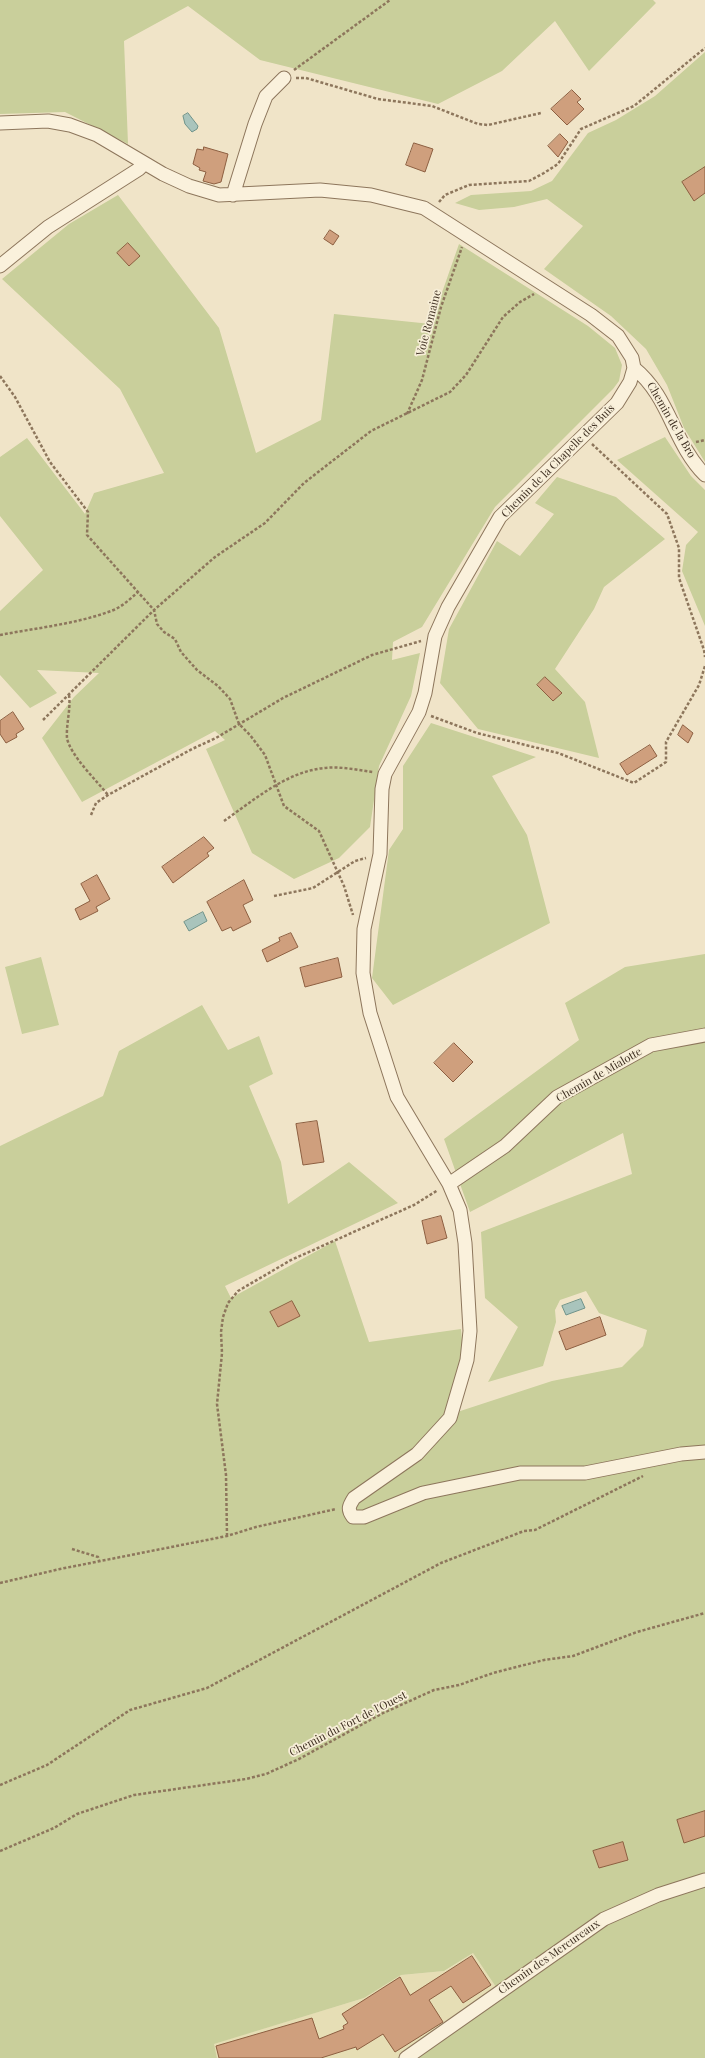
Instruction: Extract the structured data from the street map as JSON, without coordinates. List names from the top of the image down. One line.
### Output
{"streets":{"street":["Chemin de la Bro","Chemin de la Chapelle des Buis","Chemin de Mialotte","Chemin des Mercureaux"],"path":["Voie Romaine","Chemin du Fort de l'Ouest"]},"crossings":[["Chemin de la Bro","Chemin de la Chapelle des Buis"],["Chemin de la Chapelle des Buis","Chemin de Mialotte"]]}
